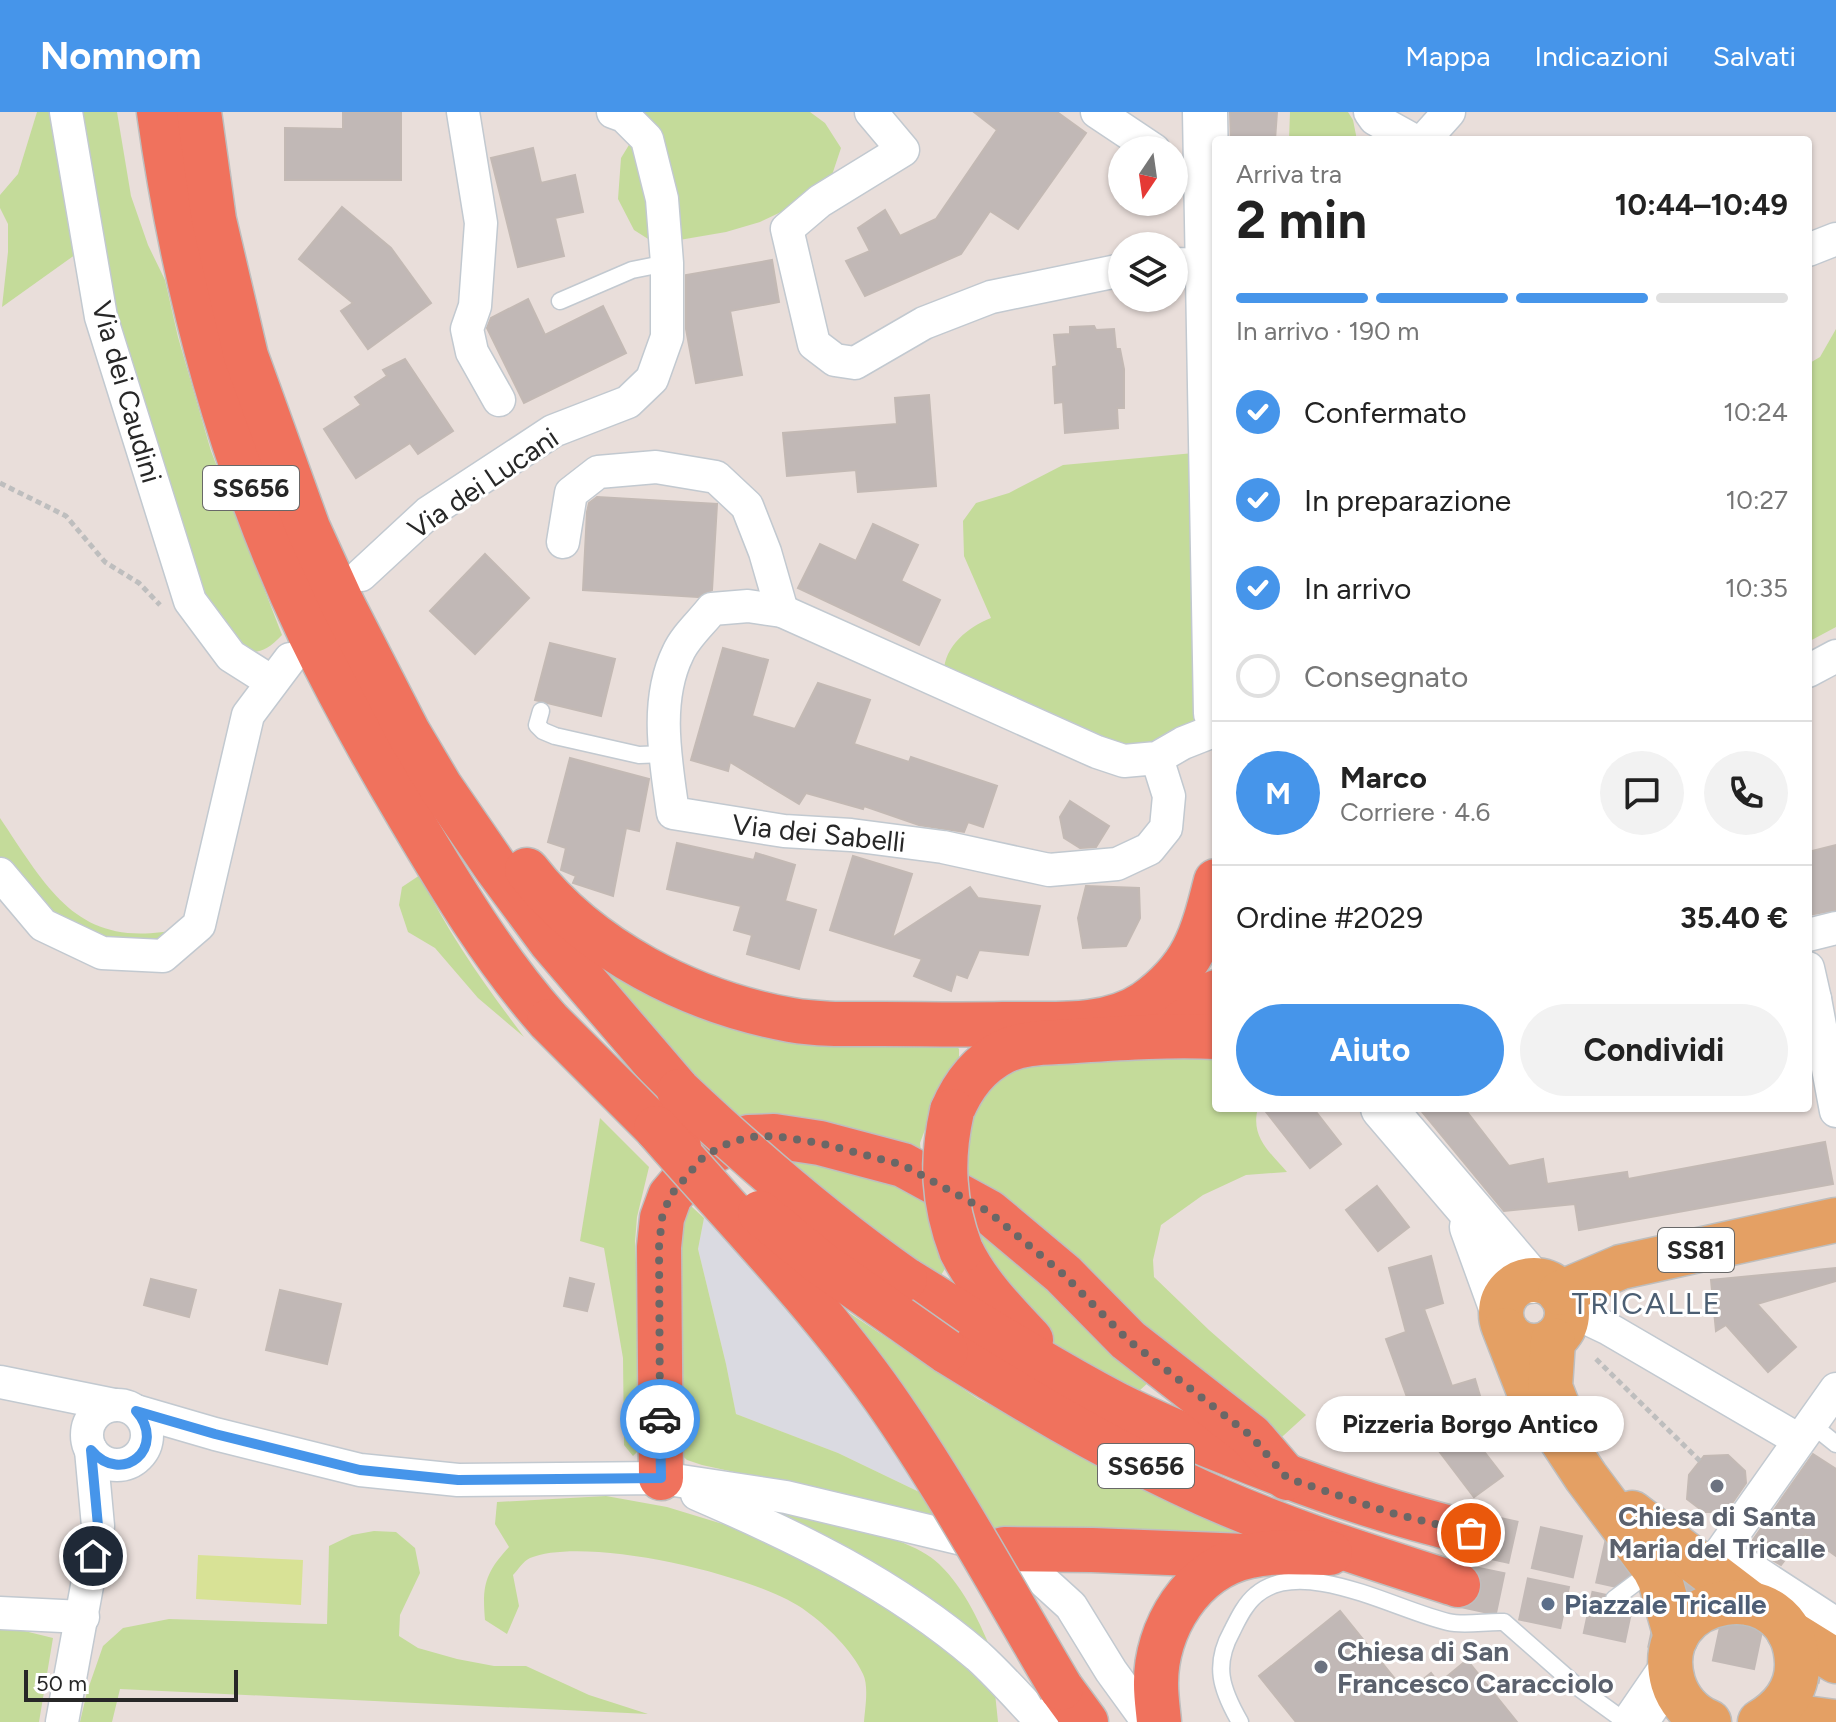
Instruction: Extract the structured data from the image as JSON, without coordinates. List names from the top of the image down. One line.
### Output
{"streets":{"highway":["SS656"],"main road":["SS81"],"street":["Via dei Caudini","Via dei Lucani","Via dei Sabelli"]},"districts":["TRICALLE"],"places":["Chiesa di Santa Maria del Tricalle","Pizzeria Borgo Antico","Piazzale Tricalle","Chiesa di San Francesco Caracciolo"],"scale_bar":"50 m","north":"bottom","page":{"header":"Nomnom","nav":["Mappa","Indicazioni","Salvati"],"heading":["2 min","Arriva tra","10:44–10:49"],"panel":["Marco","Corriere · 4.6","Ordine #2029","35.40 €"],"bar":"In arrivo · 190 m","list":[["Confermato","10:24"],["In preparazione","10:27"],["In arrivo","10:35"],"Consegnato"],"round":"M","buttons":["Aiuto","Condividi"],"bubble":"Pizzeria Borgo Antico","scale":"50 m"}}
